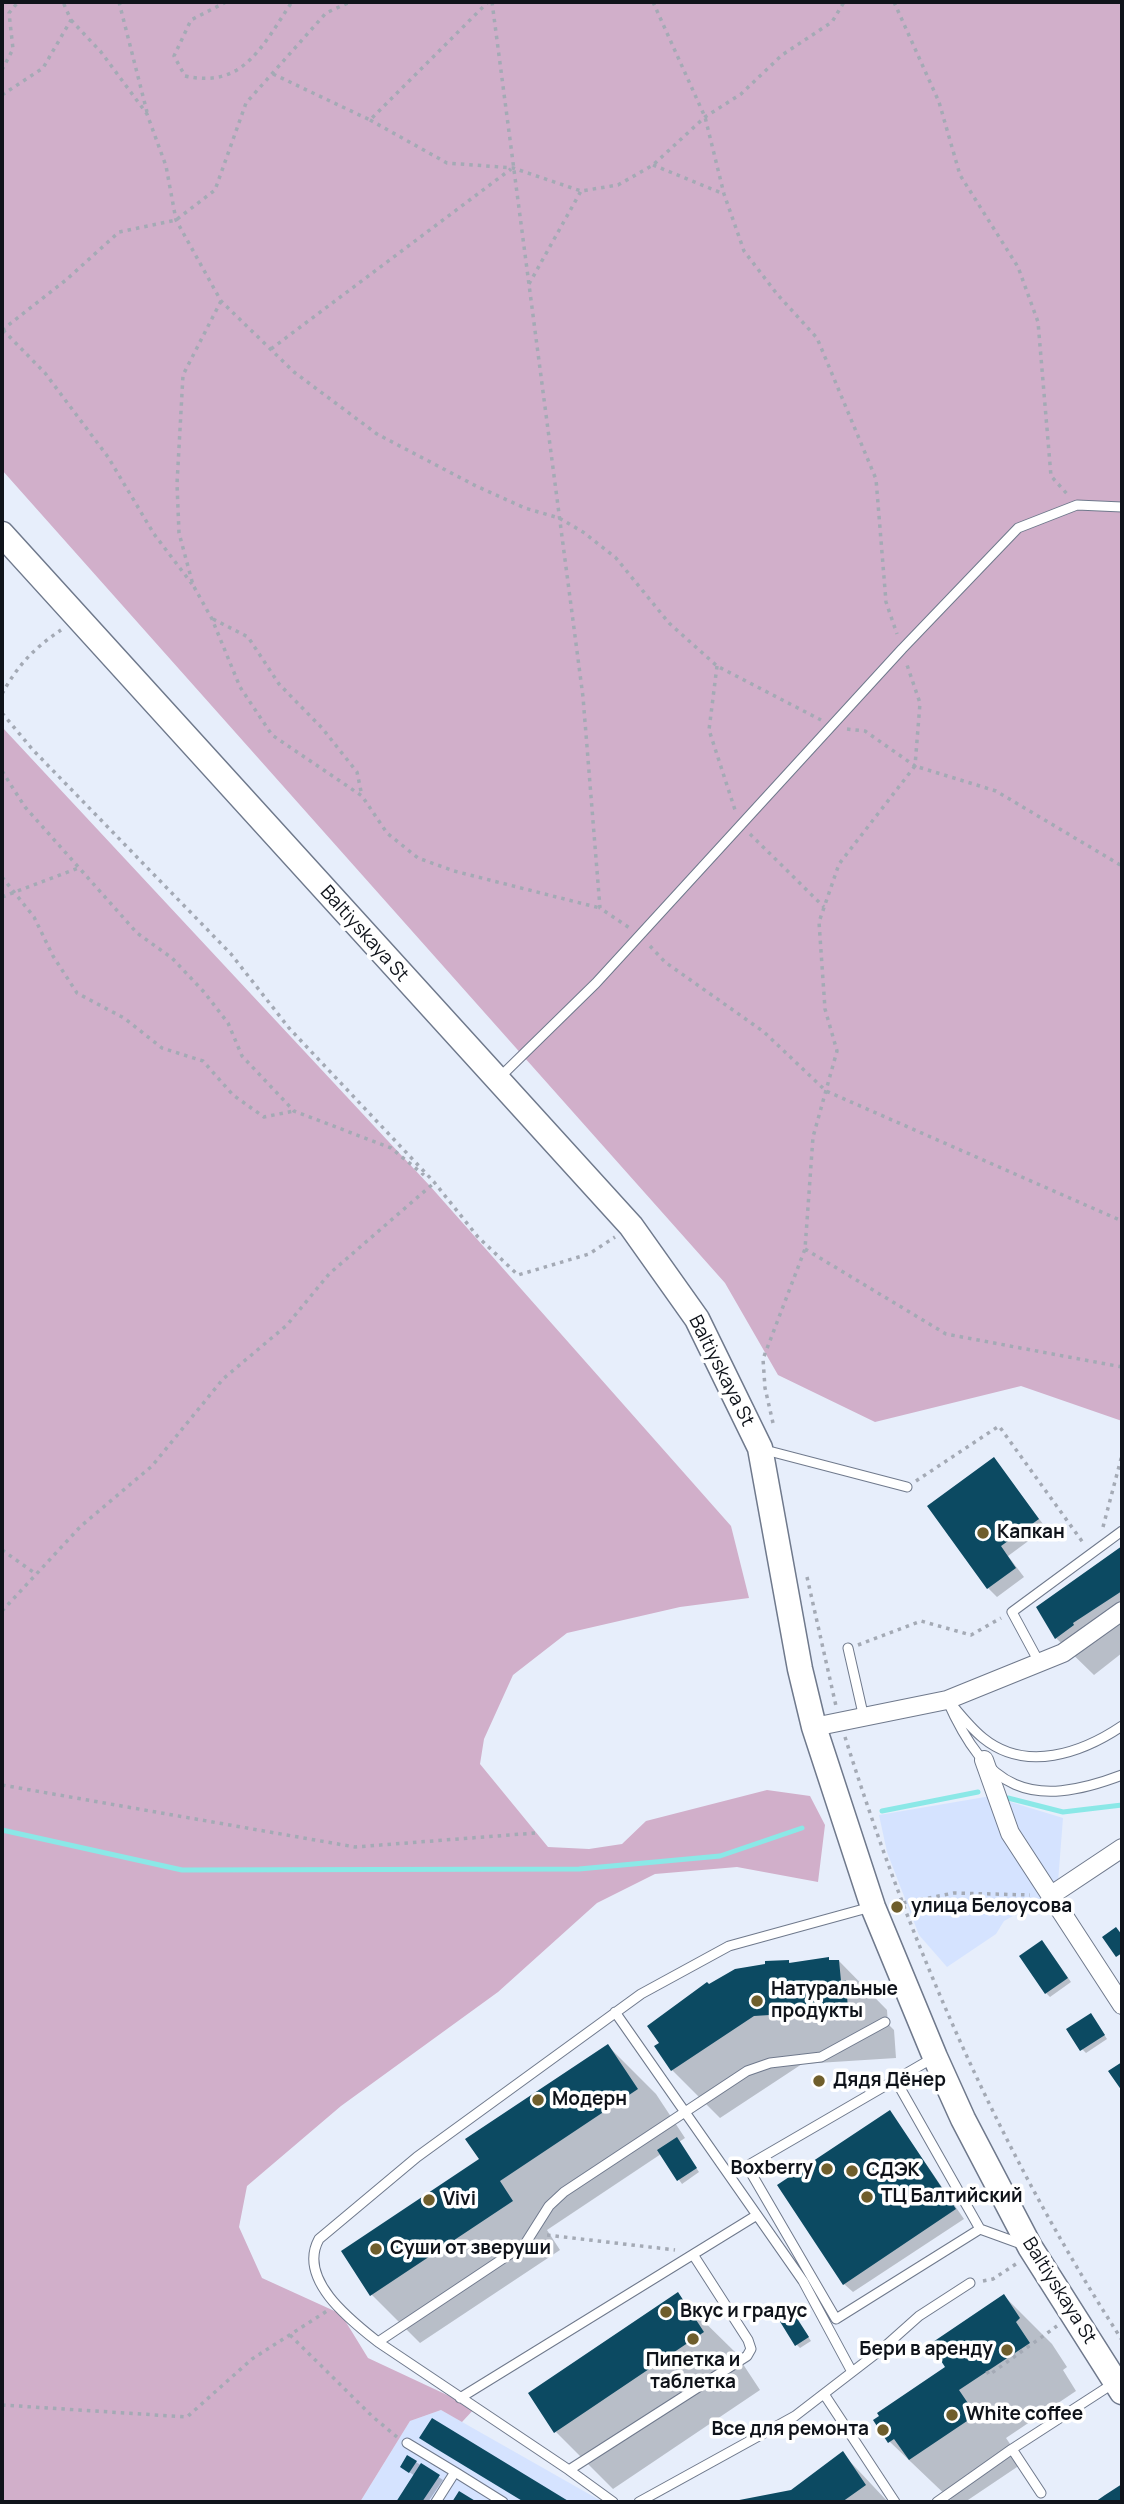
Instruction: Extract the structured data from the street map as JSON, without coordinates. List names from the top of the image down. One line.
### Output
{"streets":{"main road":["Baltiyskaya St"]},"places":["Капкан","улица Белоусова","Натуральные продукты","Дядя Дёнер","Модерн","Boxberry","СДЭК","ТЦ Балтийский","Vivi","Суши от зверуши","Вкус и градус","Пипетка и таблетка","Бери в аренду","White coffee","Все для ремонта"]}
